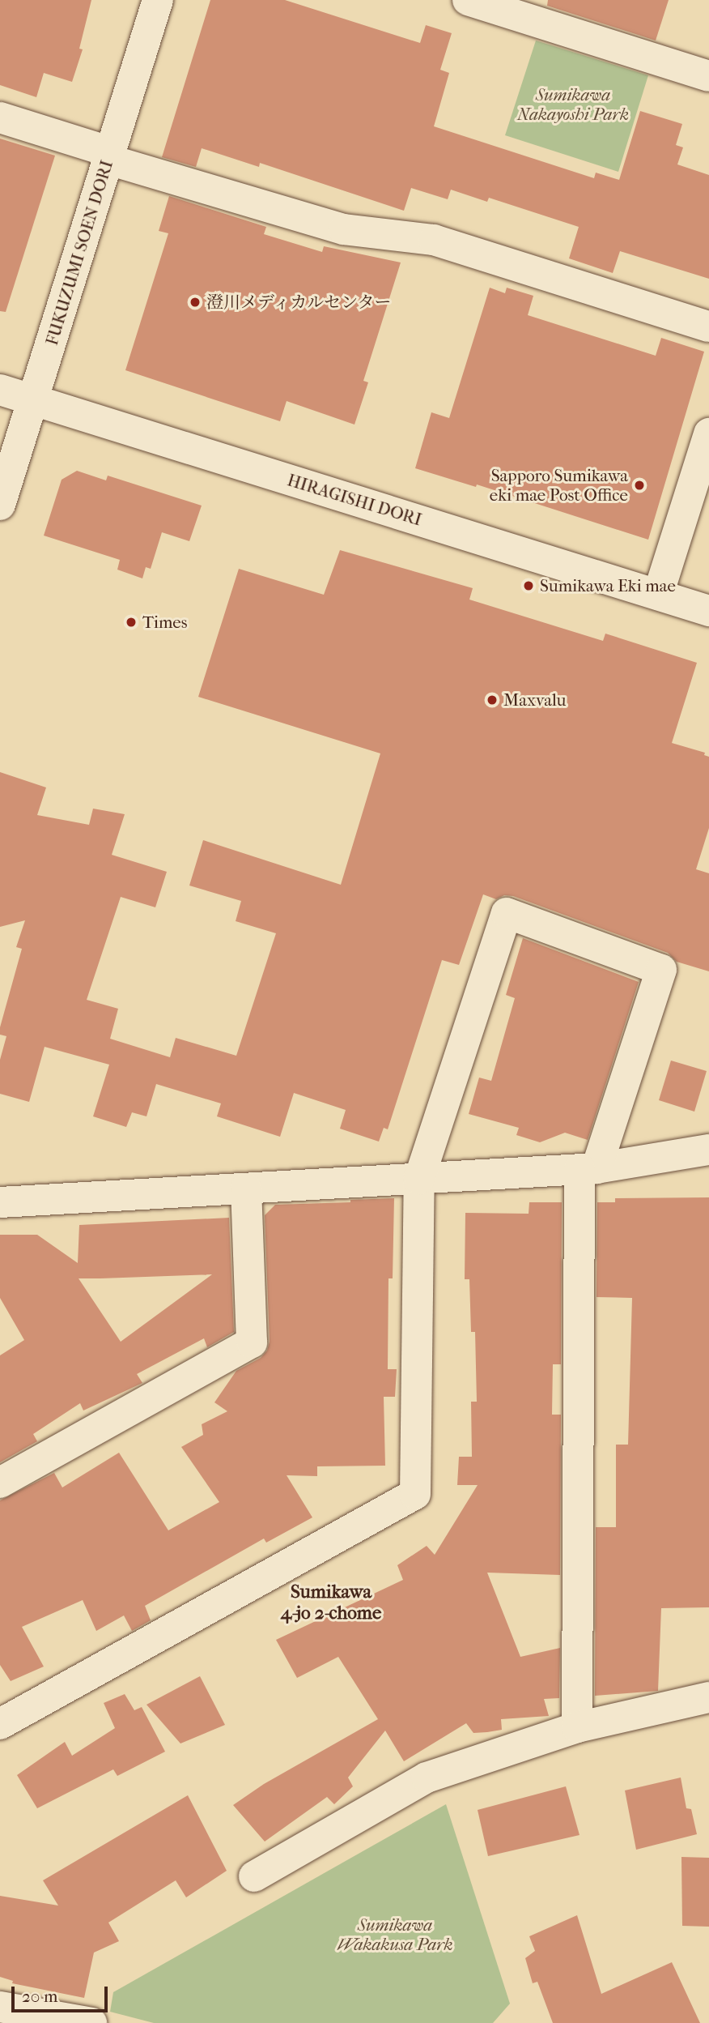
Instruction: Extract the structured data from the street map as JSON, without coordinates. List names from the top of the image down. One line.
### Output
{"streets":{"street":["FUKUZUMI SOEN DORI","HIRAGISHI DORI"]},"crossings":[["FUKUZUMI SOEN DORI","HIRAGISHI DORI"]],"districts":["Sumikawa 4-jo 2-chome"],"parks":["Sumikawa Nakayoshi Park","Sumikawa Wakakusa Park"],"places":["澄川メディカルセンター","Sapporo Sumikawa eki mae Post Office","Sumikawa Eki mae","Times","Maxvalu"],"scale_bar":"20 m"}
